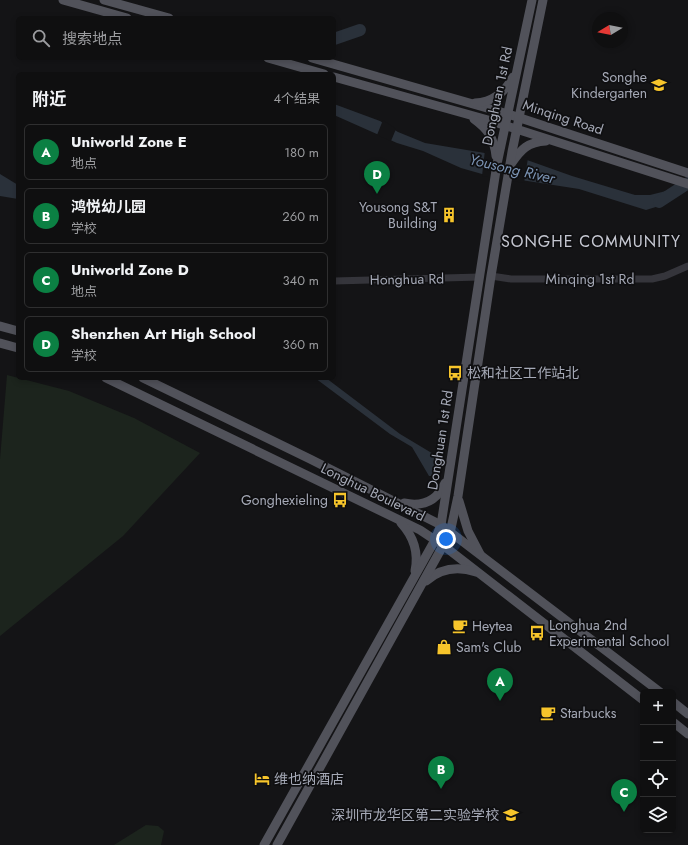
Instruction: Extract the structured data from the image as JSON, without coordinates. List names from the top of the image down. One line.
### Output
{"streets":{"main road":["Donghuan 1st Rd","Minqing Road","Longhua Boulevard"],"street":["Honghua Rd","Minqing 1st Rd"]},"crossings":[["Donghuan 1st Rd","Minqing Road"],["Donghuan 1st Rd","Honghua Rd"],["Donghuan 1st Rd","Minqing 1st Rd"],["Donghuan 1st Rd","Longhua Boulevard"]],"districts":["SONGHE COMMUNITY"],"water":["Yousong River"],"places":{"school or university":["Songhe Kindergarten","深圳市龙华区第二实验学校"],"building":["Yousong S&T Building"],"bus stop":["松和社区工作站北","Gonghexieling","Longhua 2nd Experimental School"],"cafe":["Heytea","Starbucks"],"shop":["Sam's Club"],"hotel":["维也纳酒店"]},"north":"left","page":{"search":"搜索地点","heading":["附近","4个结果"],"list":[{"mark":"A","name":"Uniworld Zone E","note":"地点","value":"180 m"},{"mark":"B","name":"鸿悦幼儿园","note":"学校","value":"260 m"},{"mark":"C","name":"Uniworld Zone D","note":"地点","value":"340 m"},{"mark":"D","name":"Shenzhen Art High School","note":"学校","value":"360 m"}],"pins":["D","A","B","C"],"map_buttons":["+","−"]}}
